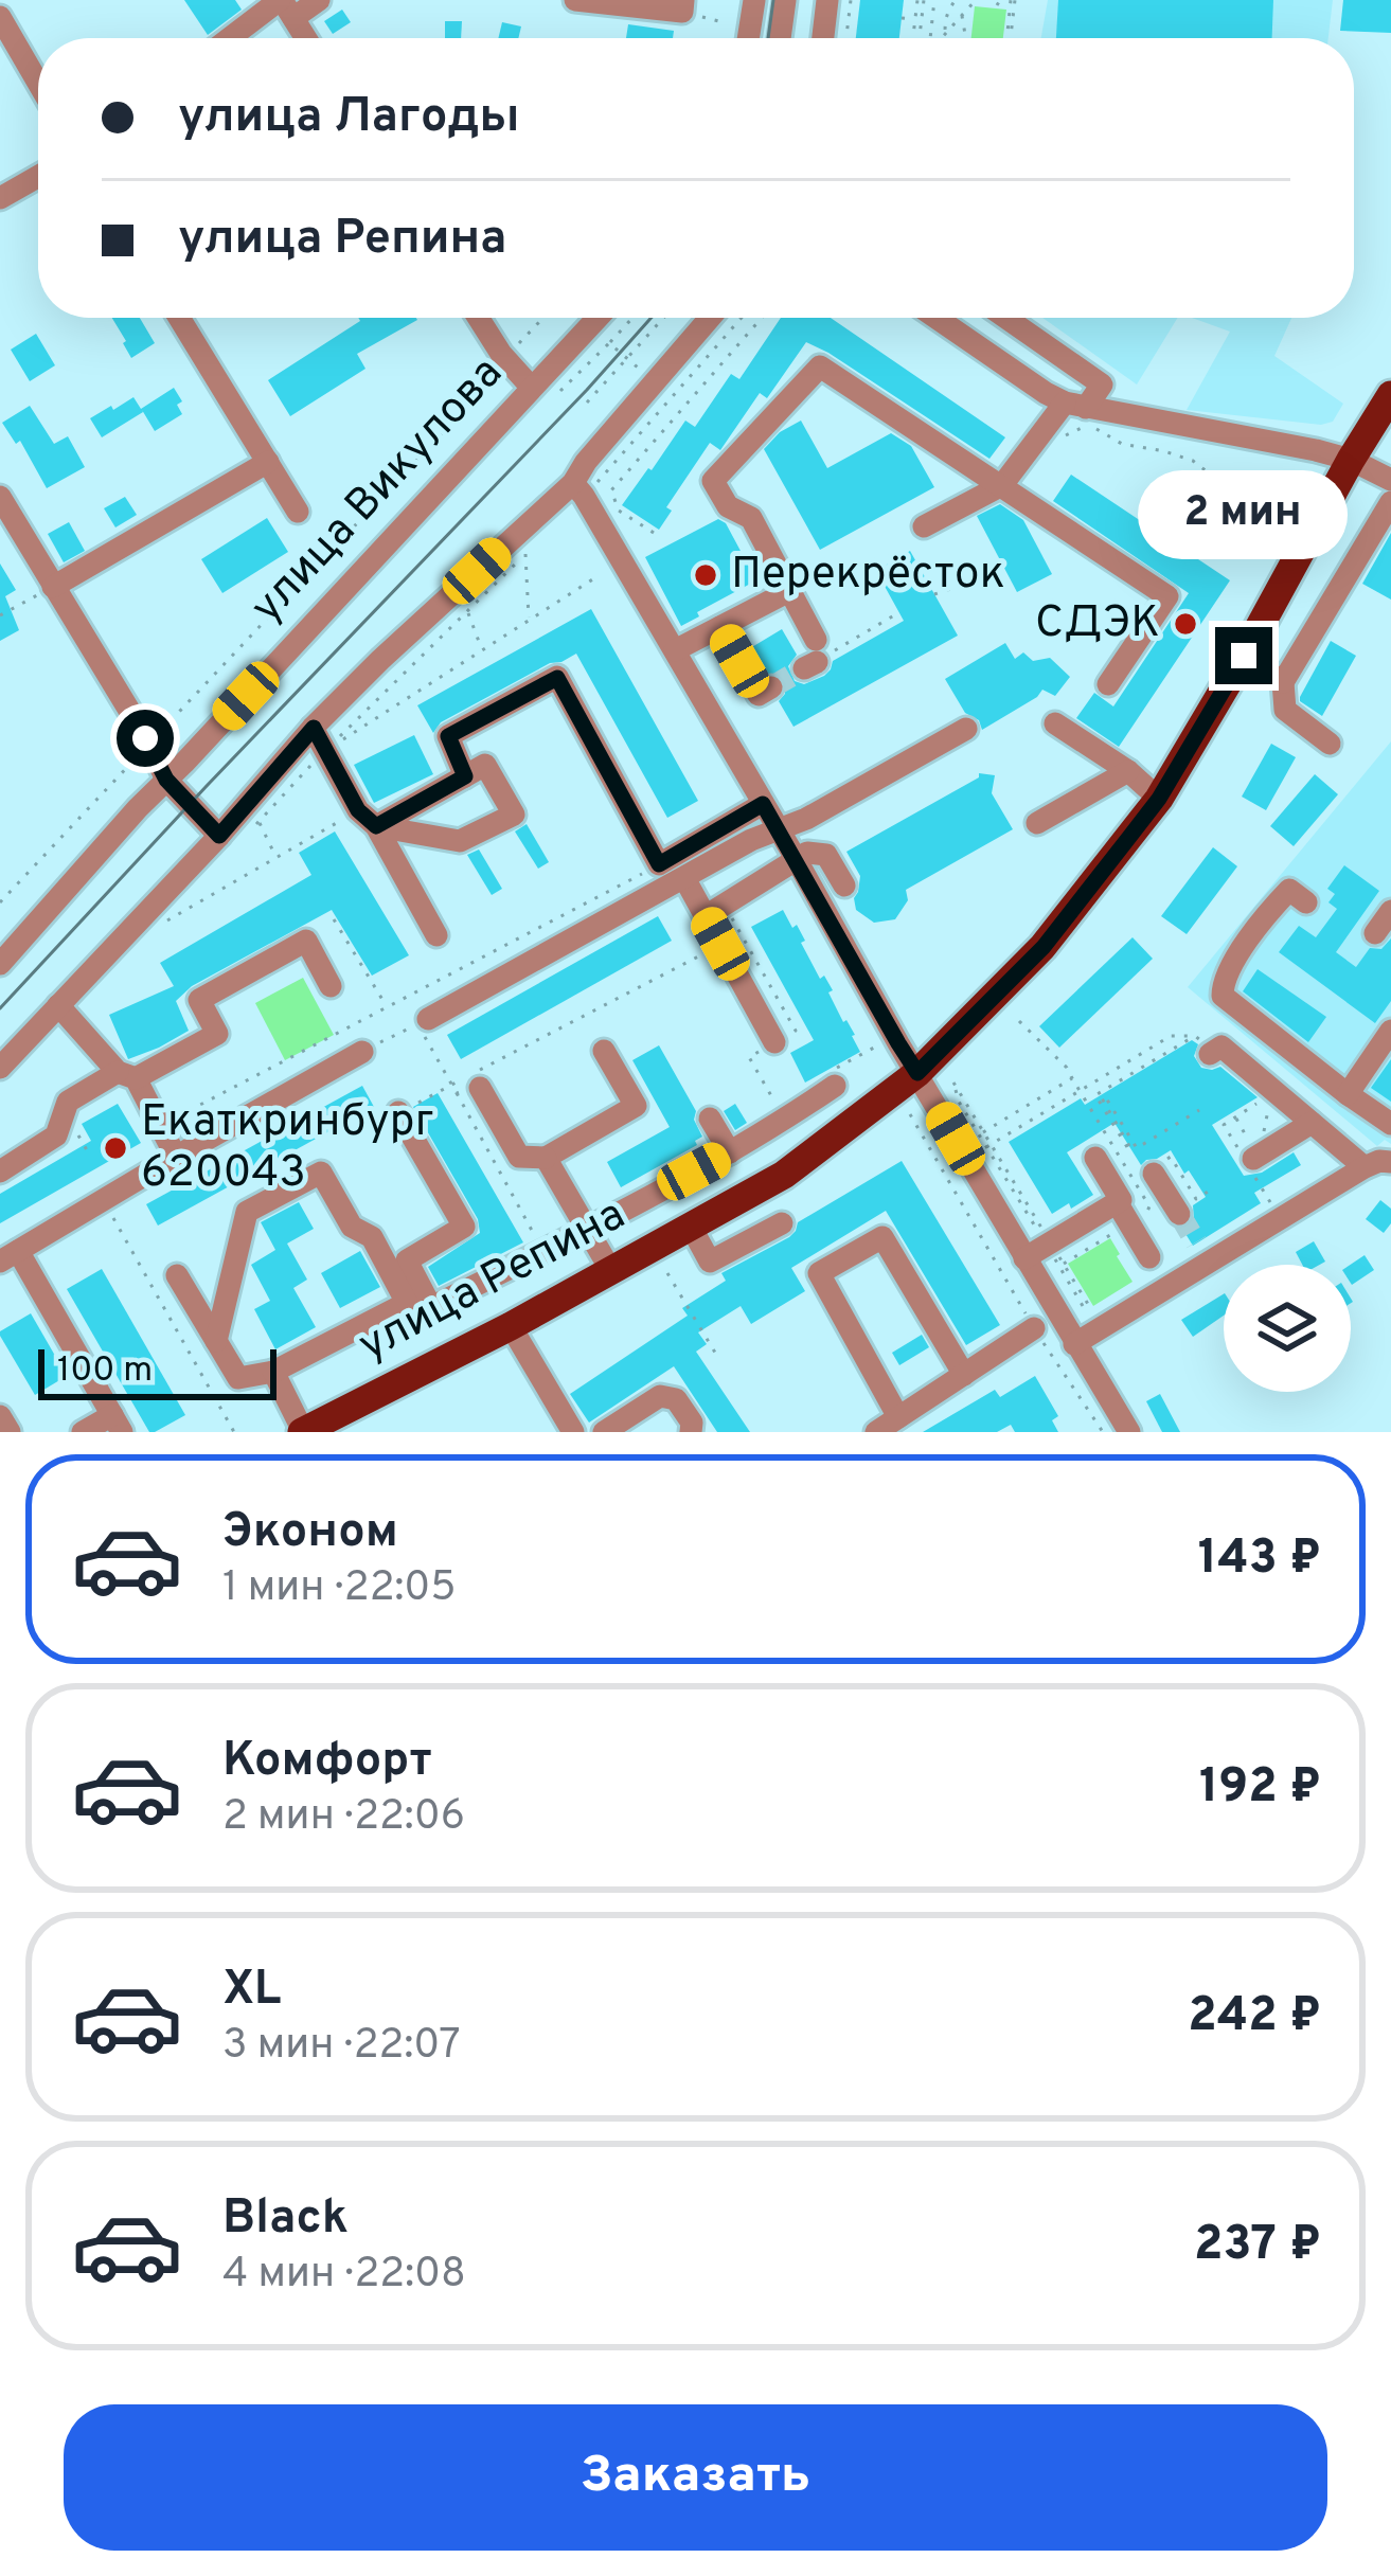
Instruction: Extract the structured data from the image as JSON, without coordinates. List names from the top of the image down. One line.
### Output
{"streets":{"main road":["улица Репина"],"street":["улица Викулова"]},"places":["Перекрёсток","СДЭК","Екаткринбург 620043"],"scale_bar":"100 m","page":{"banner":["улица Лагоды","улица Репина"],"bubble":"2 мин","scale":"100 m","list":[{"name":"Эконом","note":"1 мин · 22:05","value":"143 ₽"},{"name":"Комфорт","note":"2 мин · 22:06","value":"192 ₽"},{"name":"XL","note":"3 мин · 22:07","value":"242 ₽"},{"name":"Black","note":"4 мин · 22:08","value":"237 ₽"}],"buttons":"Заказать"}}
